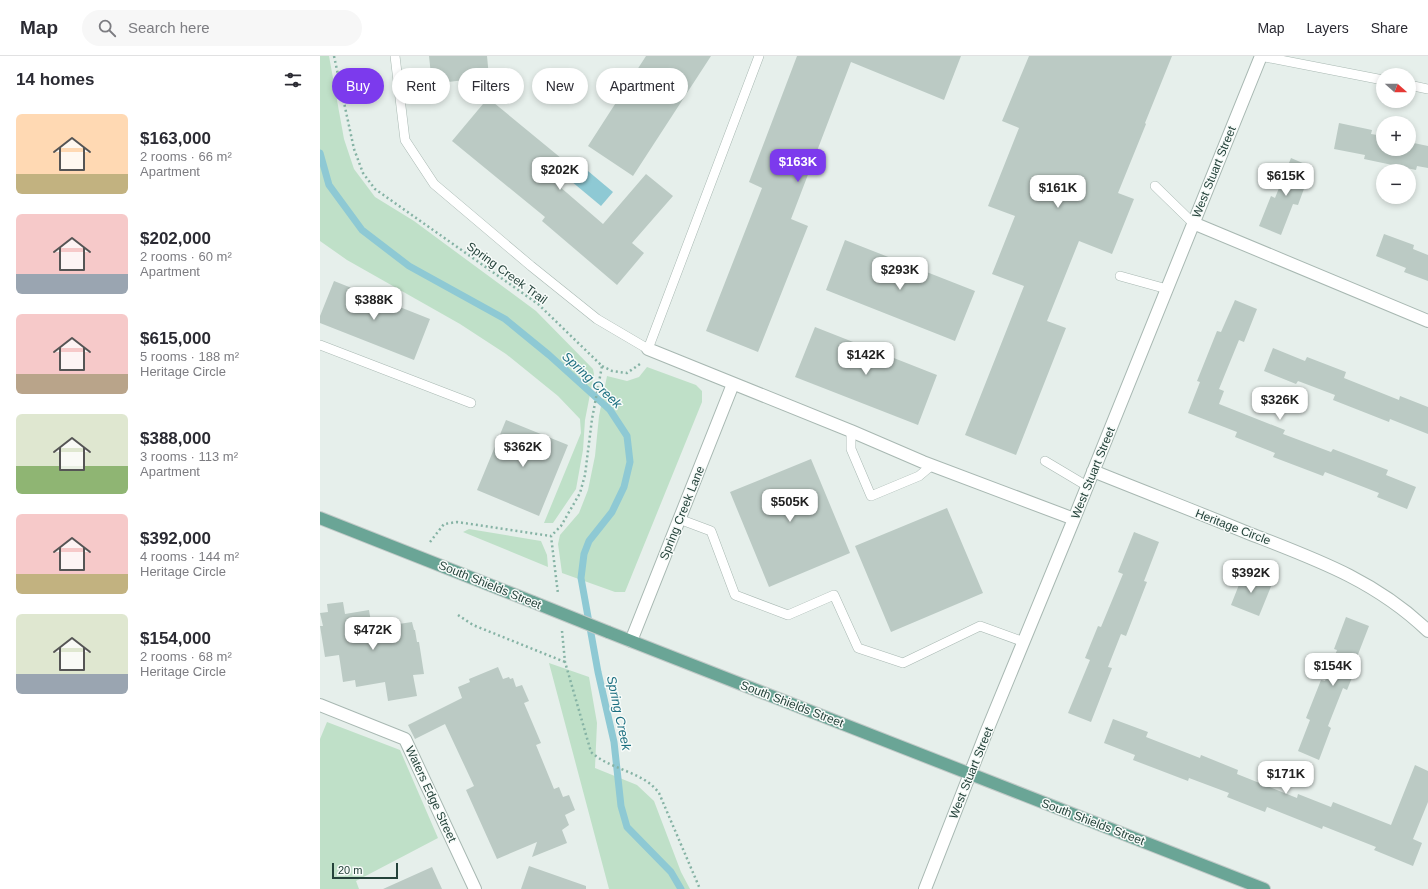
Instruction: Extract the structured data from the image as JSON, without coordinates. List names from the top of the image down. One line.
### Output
{"streets":{"main road":["South Shields Street"],"street":["West Stuart Street","Spring Creek Lane","Heritage Circle","Waters Edge Street"],"path":["Spring Creek Trail"]},"crossings":[["West Stuart Street","Heritage Circle"],["West Stuart Street","South Shields Street"],["Spring Creek Lane","South Shields Street"]],"water":["Spring Creek"],"scale_bar":"20 m","north":"right","page":{"header":"Map","search":"Search here","nav":["Map","Layers","Share"],"heading":"14 homes","map_buttons":["+","−"],"chip":["Buy","Rent","Filters","New","Apartment"],"list":[{"name":"$163,000","note":"2 rooms · 66 m² · Apartment"},{"name":"$202,000","note":"2 rooms · 60 m² · Apartment"},{"name":"$615,000","note":"5 rooms · 188 m² · Heritage Circle"},{"name":"$388,000","note":"3 rooms · 113 m² · Apartment"},{"name":"$392,000","note":"4 rooms · 144 m² · Heritage Circle"},{"name":"$154,000","note":"2 rooms · 68 m² · Heritage Circle"}],"price":["$163K","$202K","$615K","$161K","$293K","$388K","$142K","$326K","$362K","$505K","$392K","$472K","$154K","$171K"],"scale":"20 m"}}
